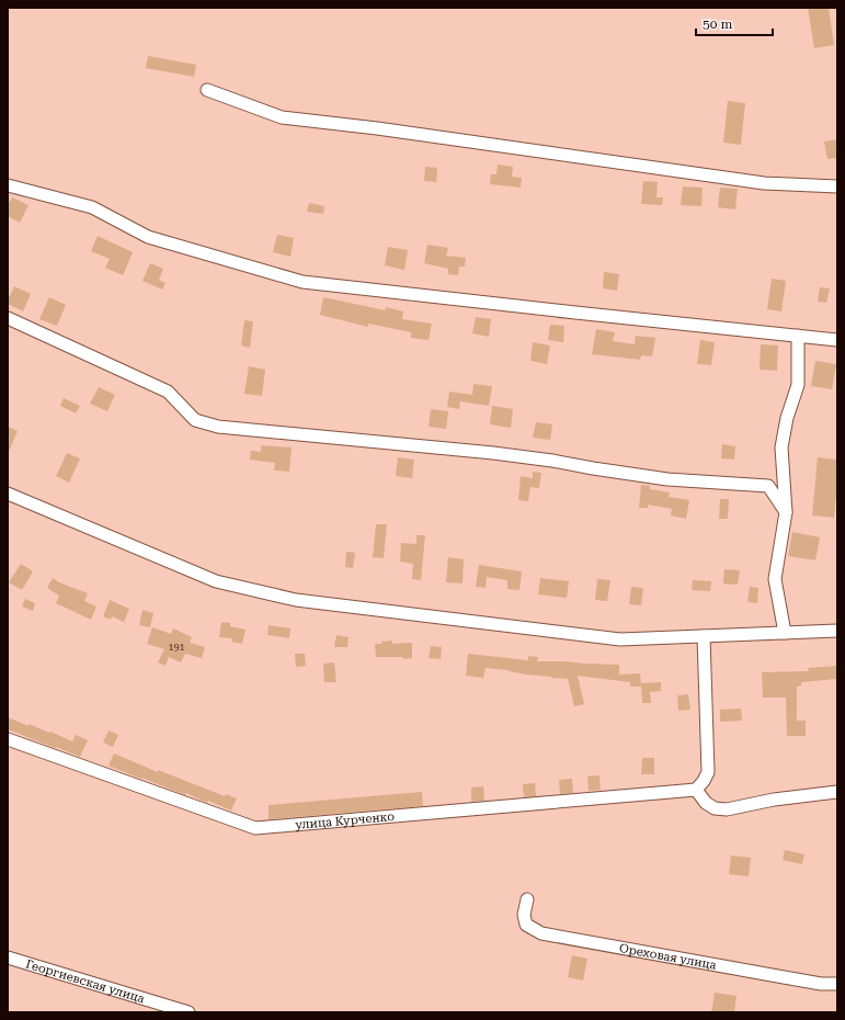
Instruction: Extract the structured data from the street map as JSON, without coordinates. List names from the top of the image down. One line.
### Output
{"streets":{"street":["улица Курченко","Ореховая улица","Георгиевская улица"]},"house_numbers":["191"],"scale_bar":"50 m"}
